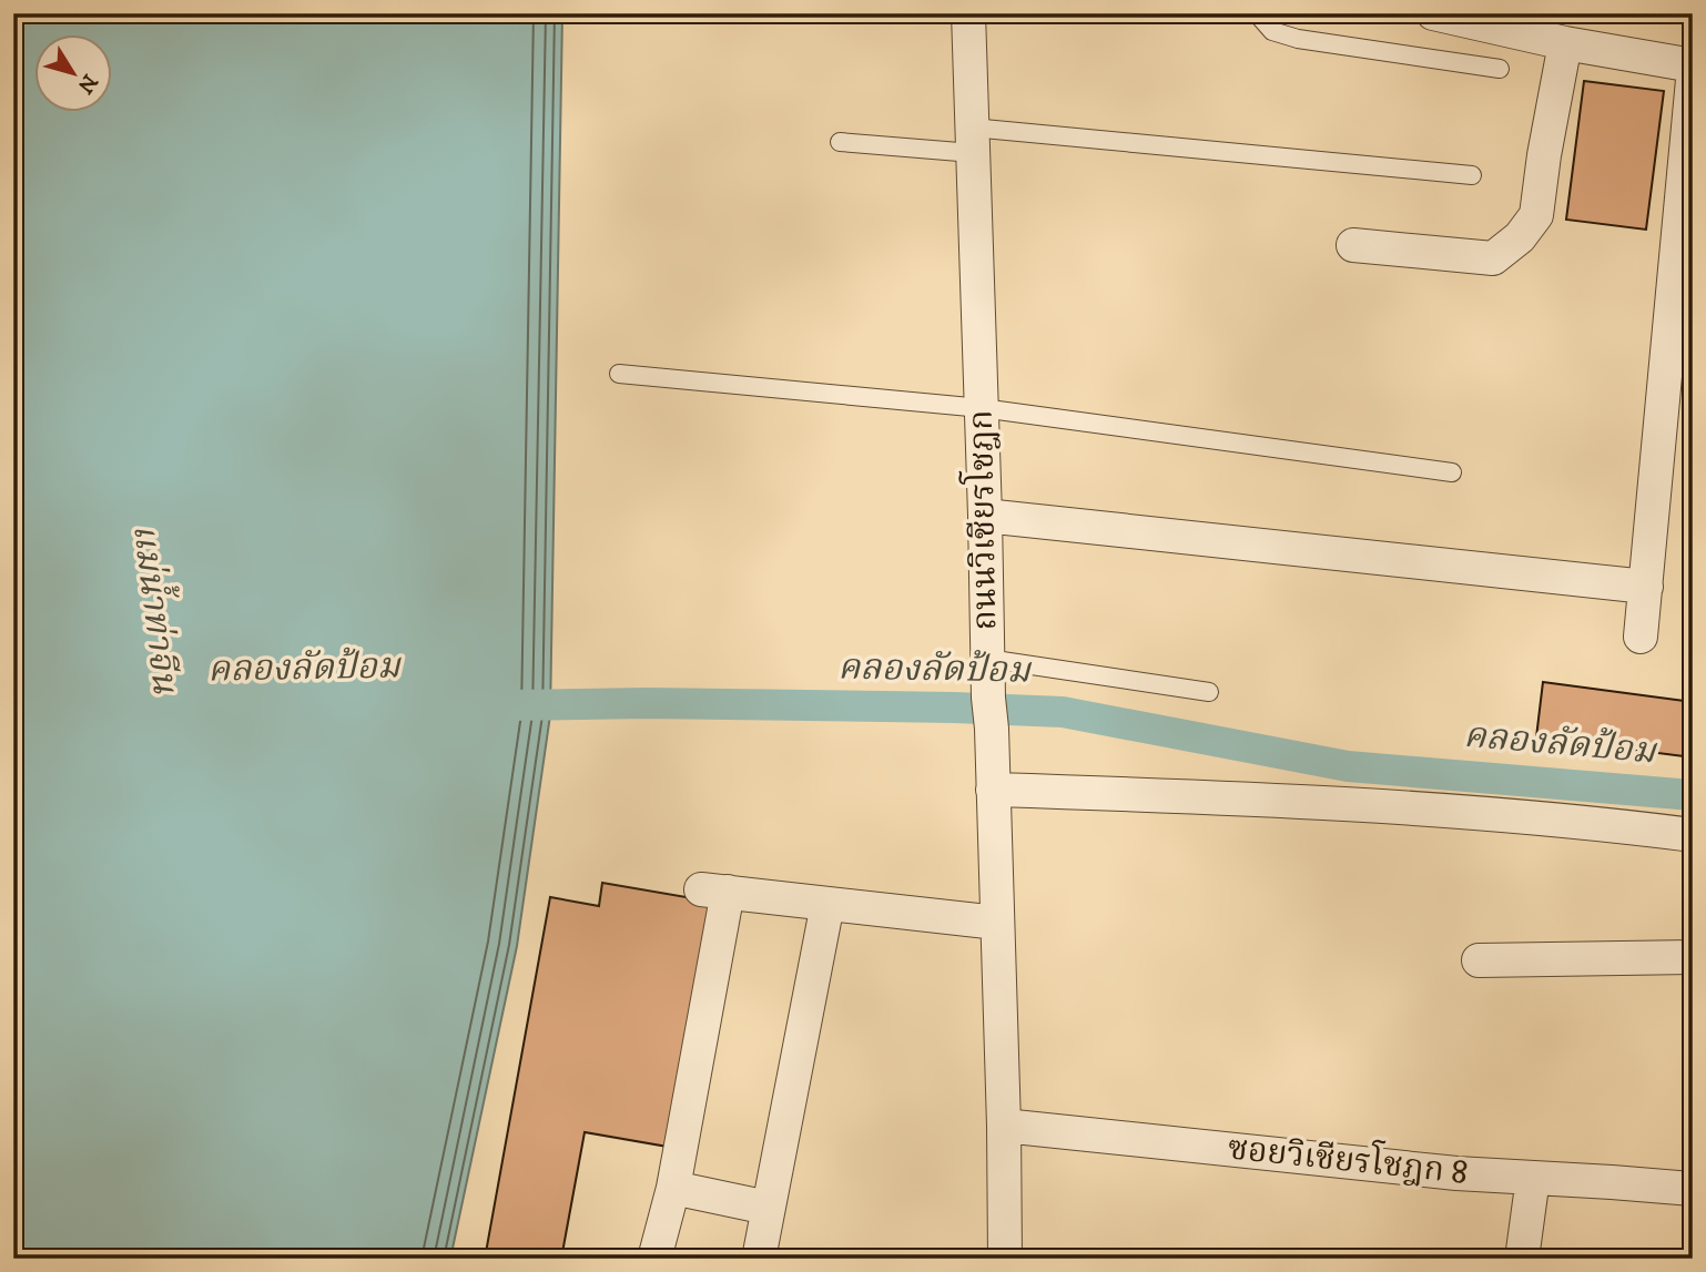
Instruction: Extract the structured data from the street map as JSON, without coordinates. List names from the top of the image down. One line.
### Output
{"streets":{"street":["ถนนวิเชียรโชฎก","ซอยวิเชียรโชฎก 8"]},"crossings":[["ถนนวิเชียรโชฎก","ซอยวิเชียรโชฎก 8"]],"water":["แม่น้ำท่าจีน","คลองลัดป้อม"],"north":"bottom right"}
